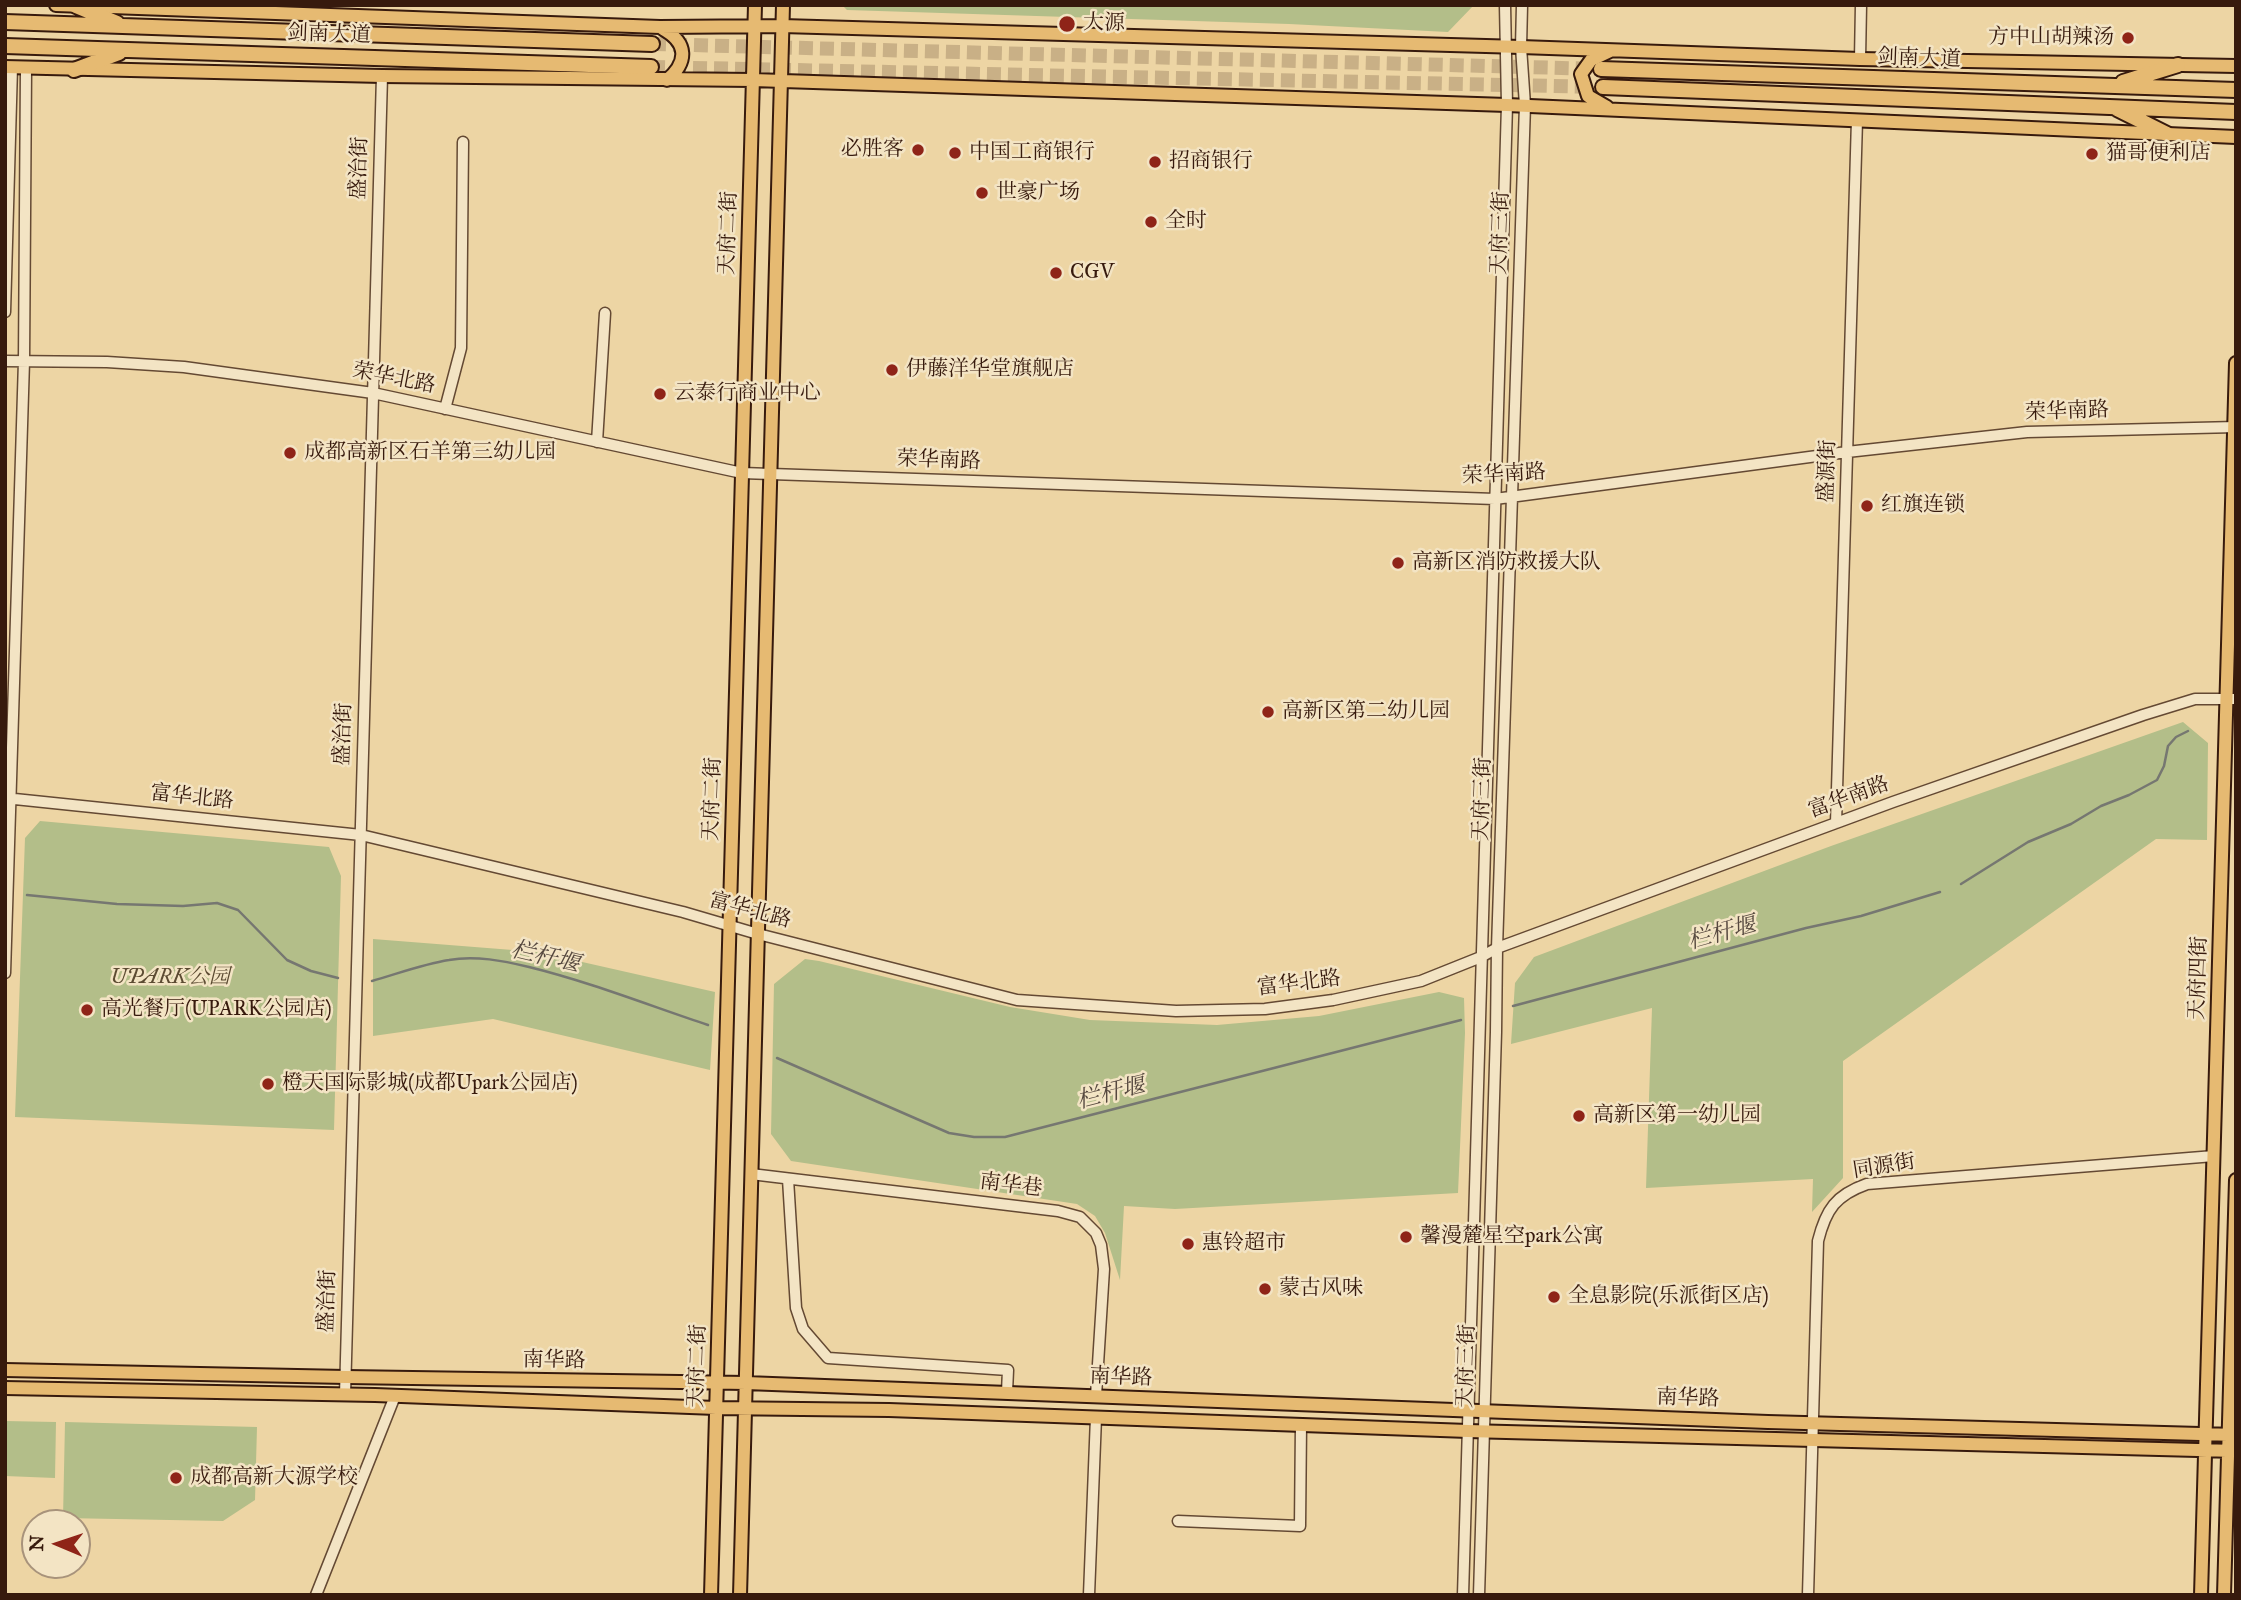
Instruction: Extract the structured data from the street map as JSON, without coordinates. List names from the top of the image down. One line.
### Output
{"streets":{"highway":["剑南大道"],"main road":["天府二街","天府四街","南华路"],"street":["盛治街","天府三街","荣华北路","荣华南路","盛源街","富华北路","富华南路","同源街","南华巷"]},"crossings":[["盛治街","荣华北路"],["盛治街","富华北路"],["盛治街","南华路"],["天府二街","荣华北路"],["天府二街","富华北路"],["天府二街","南华路"],["天府三街","荣华南路"],["天府三街","富华北路"],["天府三街","富华南路"],["天府三街","南华路"],["荣华北路","荣华南路"],["荣华南路","盛源街"],["荣华南路","天府四街"],["盛源街","富华南路"],["富华北路","富华南路"],["富华南路","天府四街"],["天府四街","同源街"],["天府四街","南华路"],["同源街","南华路"],["南华巷","南华路"]],"water":["栏杆堰"],"parks":["UPARK公园"],"places":["大源","方中山胡辣汤","必胜客","中国工商银行","猫哥便利店","招商银行","世豪广场","全时","CGV","伊藤洋华堂旗舰店","云泰行商业中心","成都高新区石羊第三幼儿园","红旗连锁","高新区消防救援大队","高新区第二幼儿园","高光餐厅(UPARK公园店)","橙天国际影城(成都Upark公园店)","高新区第一幼儿园","馨漫麓星空park公寓","惠铃超市","蒙古风味","全息影院(乐派街区店)","成都高新大源学校"],"north":"left"}
